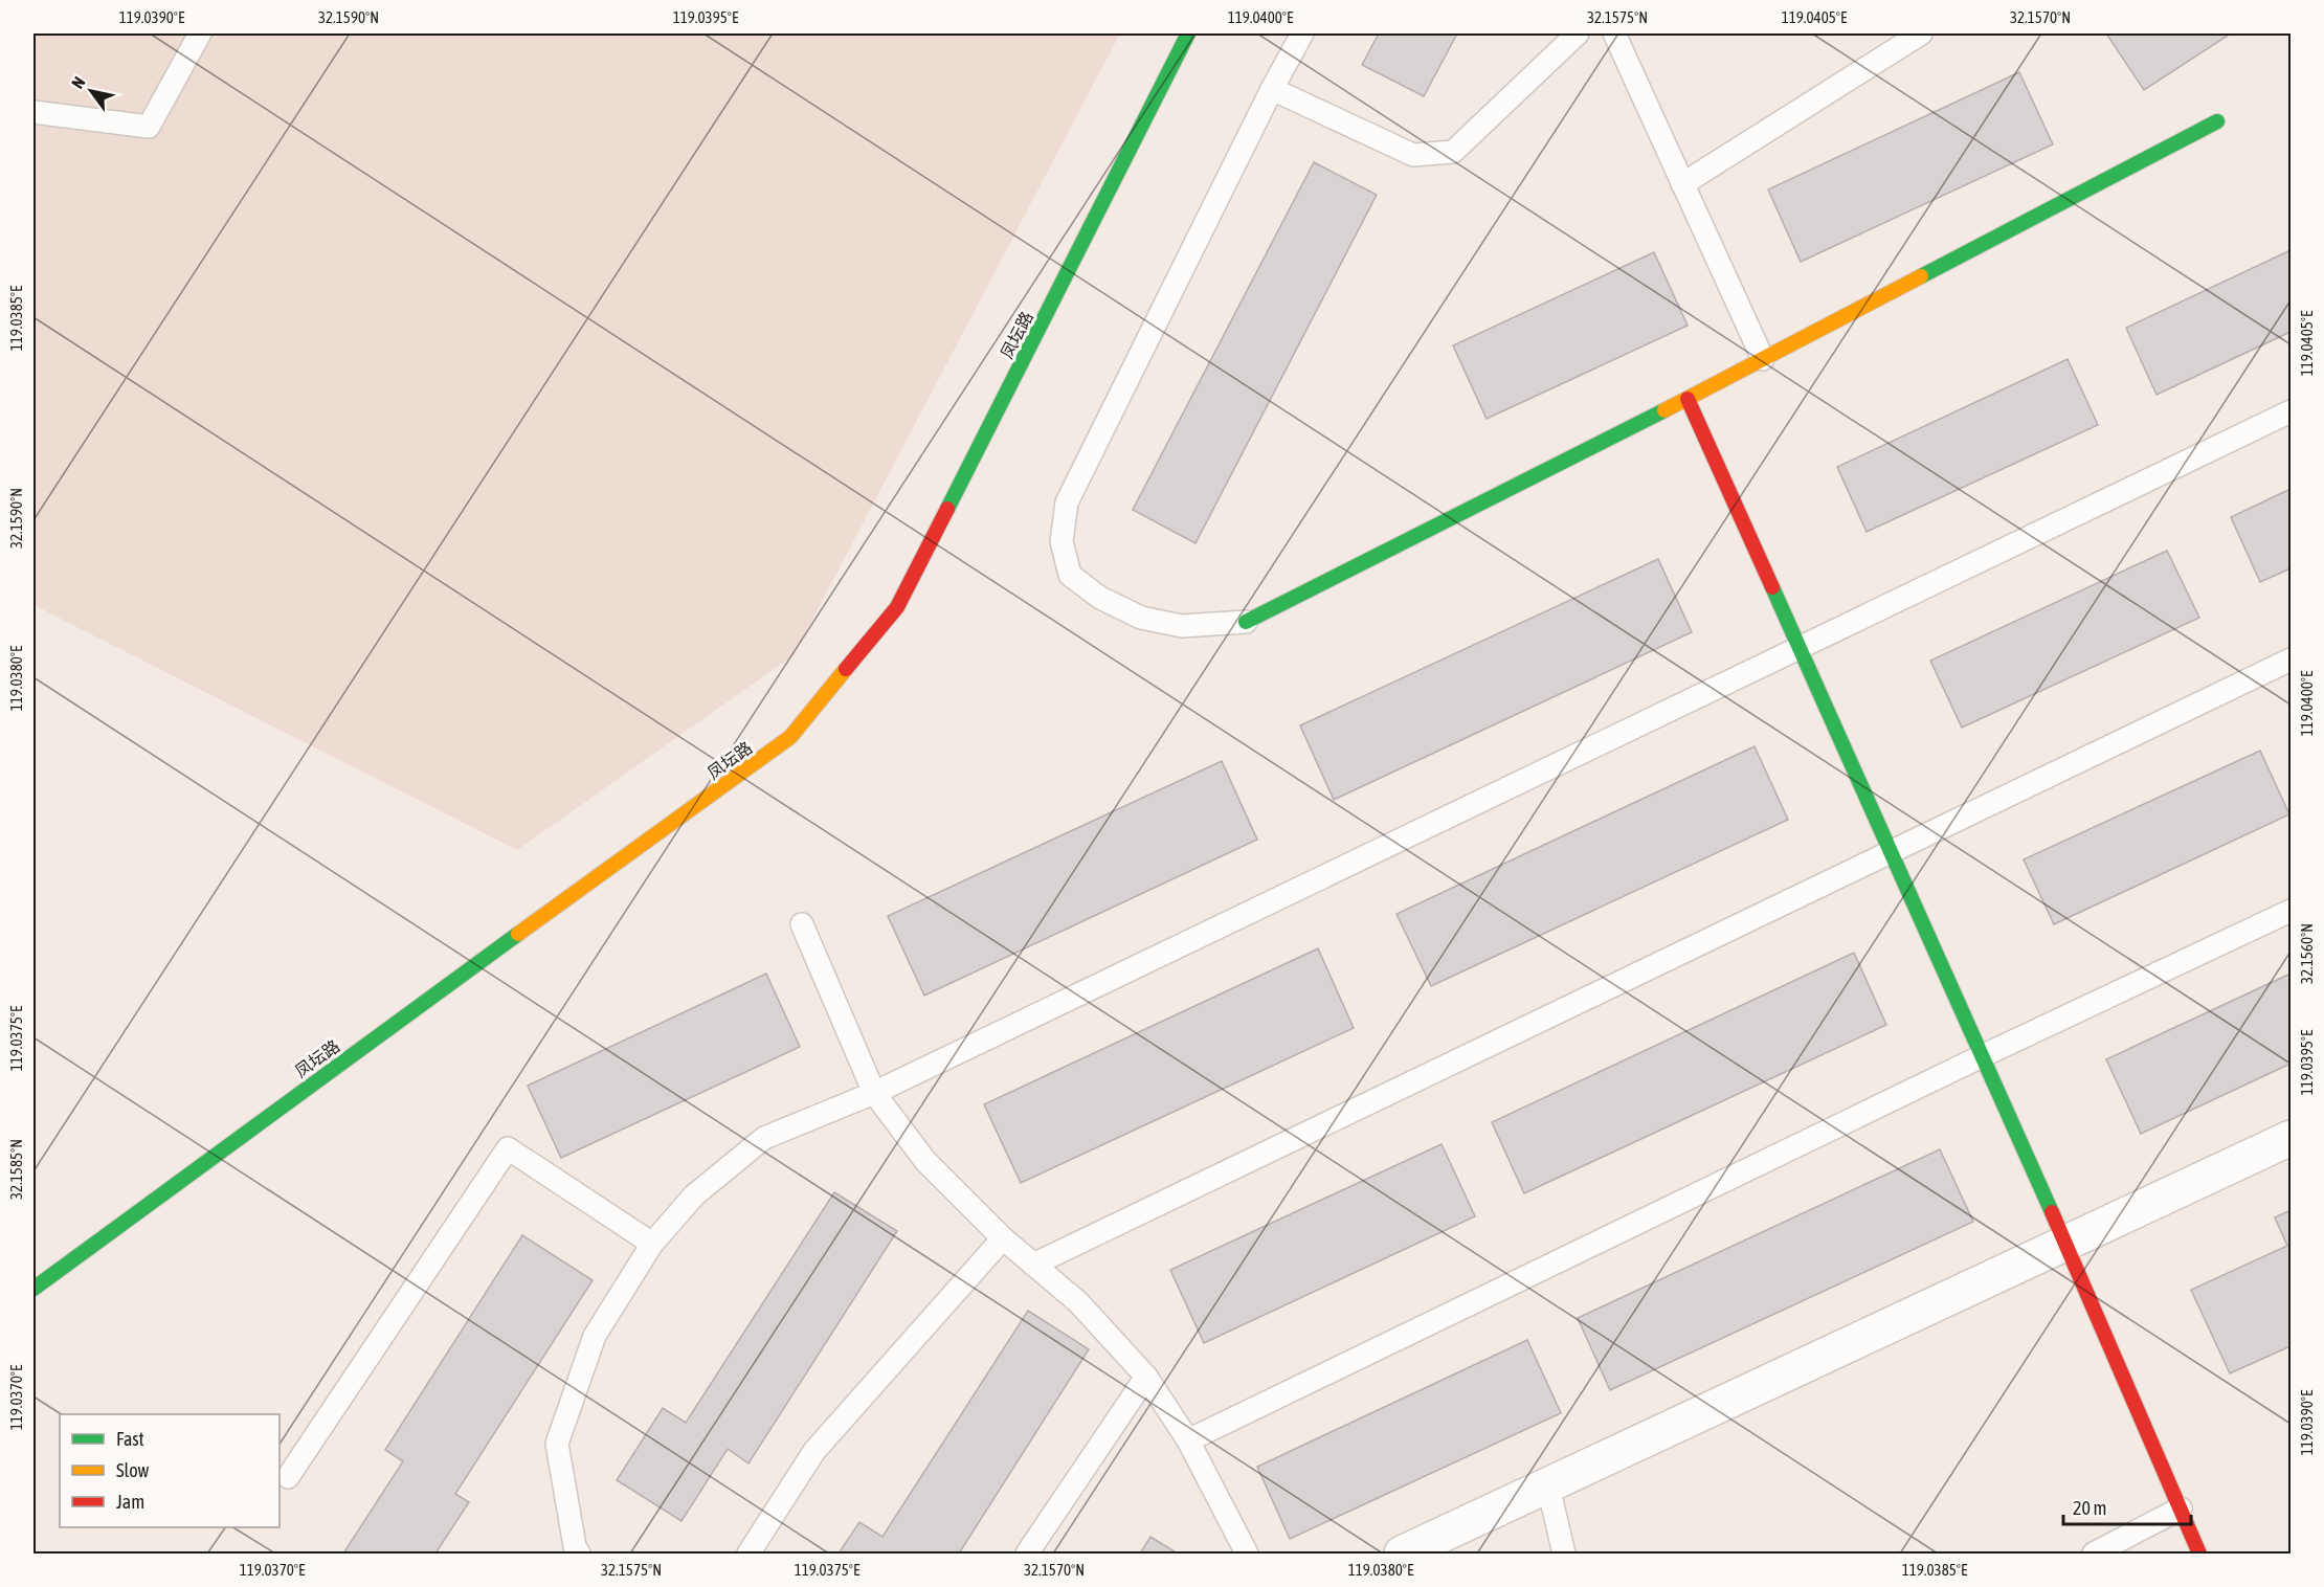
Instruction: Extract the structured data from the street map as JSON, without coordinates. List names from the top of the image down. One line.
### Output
{"streets":{"street":["凤坛路"]},"legend":["Fast","Slow","Jam"],"scale_bar":"20 m","north":"top left","coordinates":["119.0390°E","32.1590°N","119.0395°E","119.0400°E","32.1575°N","119.0405°E","32.1570°N","119.0385°E","119.0380°E","32.1560°N","119.0375°E","32.1585°N","119.0370°E"]}
